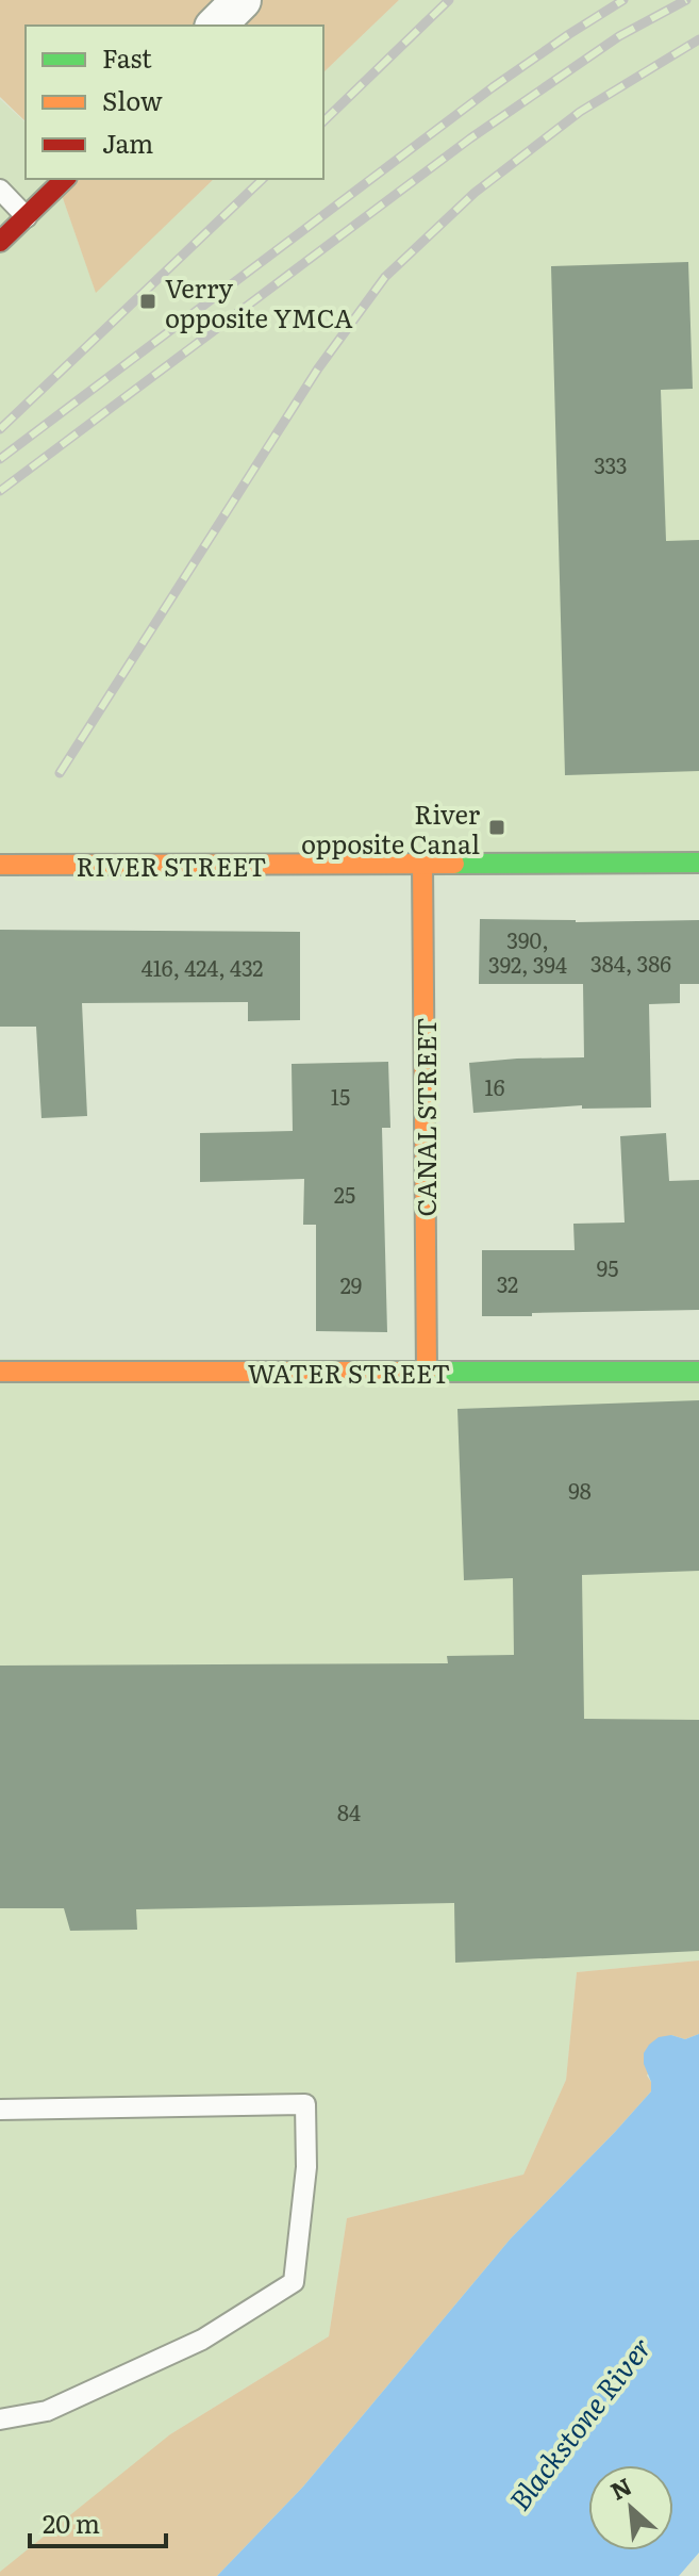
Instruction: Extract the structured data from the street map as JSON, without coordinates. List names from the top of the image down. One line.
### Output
{"streets":{"street":["RIVER STREET","CANAL STREET","WATER STREET"]},"crossings":[["RIVER STREET","CANAL STREET"],["CANAL STREET","WATER STREET"]],"water":["Blackstone River"],"places":{"transit":["Verry opposite YMCA","River opposite Canal"]},"house_numbers":["333","390, 392, 394","384, 386","416, 424, 432","16","15","25","95","32","29","98","84"],"legend":["Fast","Slow","Jam"],"scale_bar":"20 m","north":"top left"}
